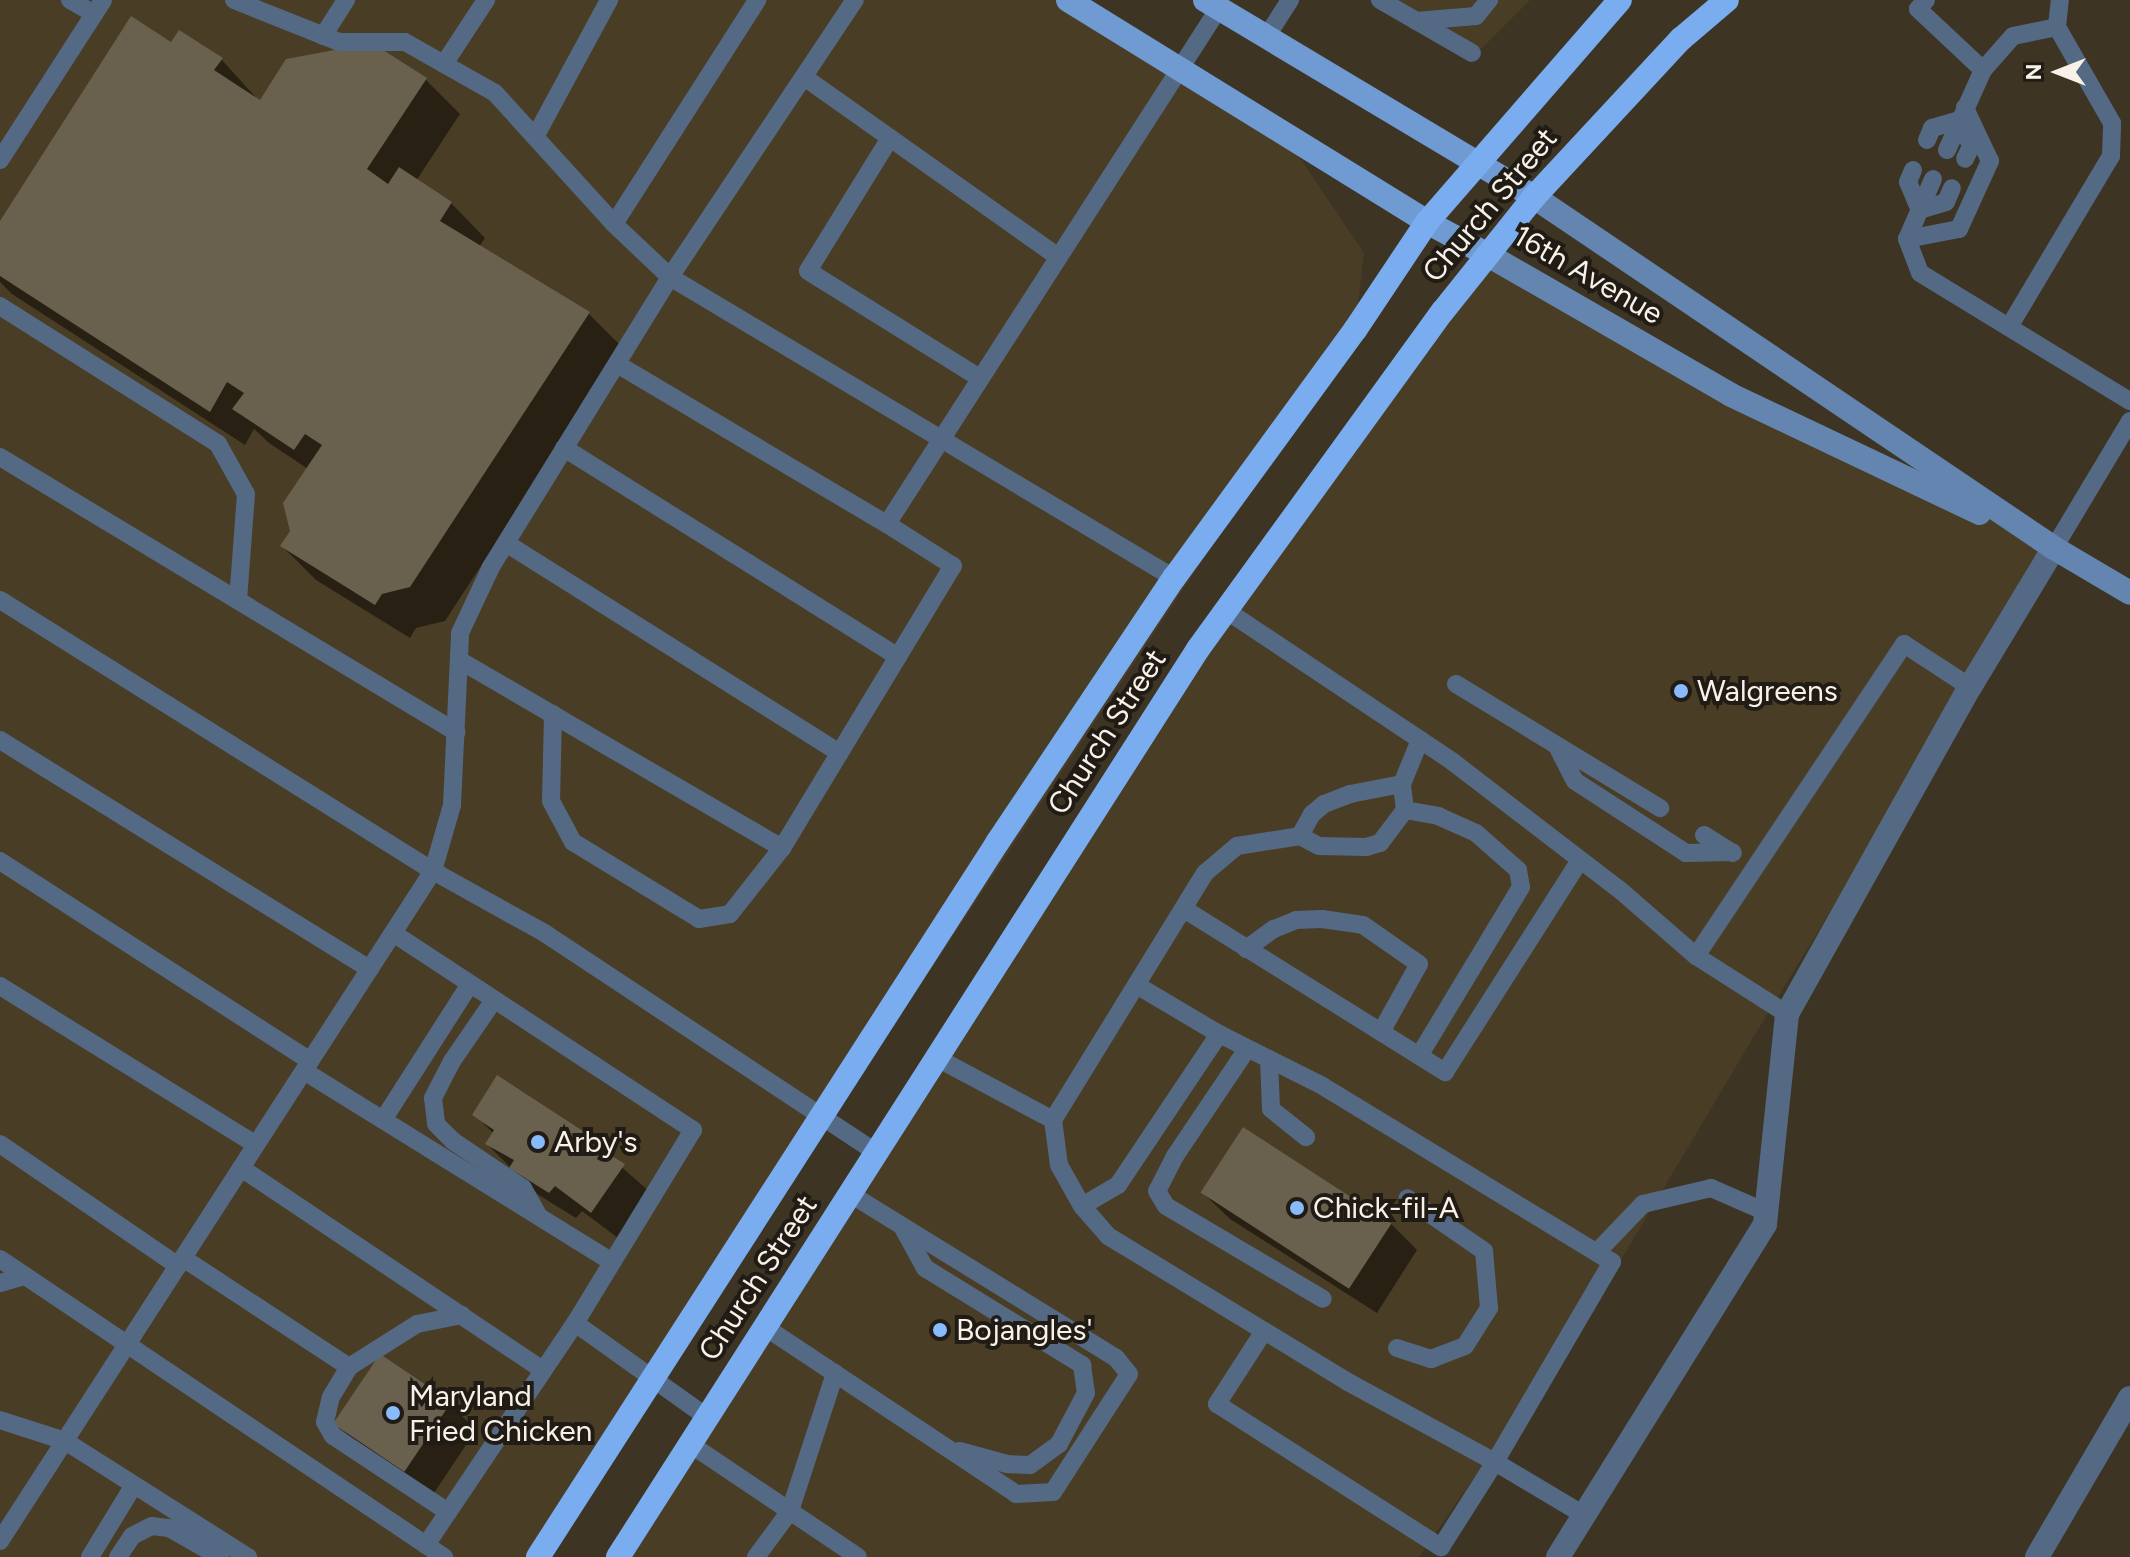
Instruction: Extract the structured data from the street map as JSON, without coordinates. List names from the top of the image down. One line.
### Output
{"streets":{"highway":["Church Street"],"main road":["16th Avenue"]},"crossings":[["Church Street","16th Avenue"]],"places":["Walgreens","Arby's","Chick-fil-A","Bojangles'","Maryland Fried Chicken"],"north":"left"}
